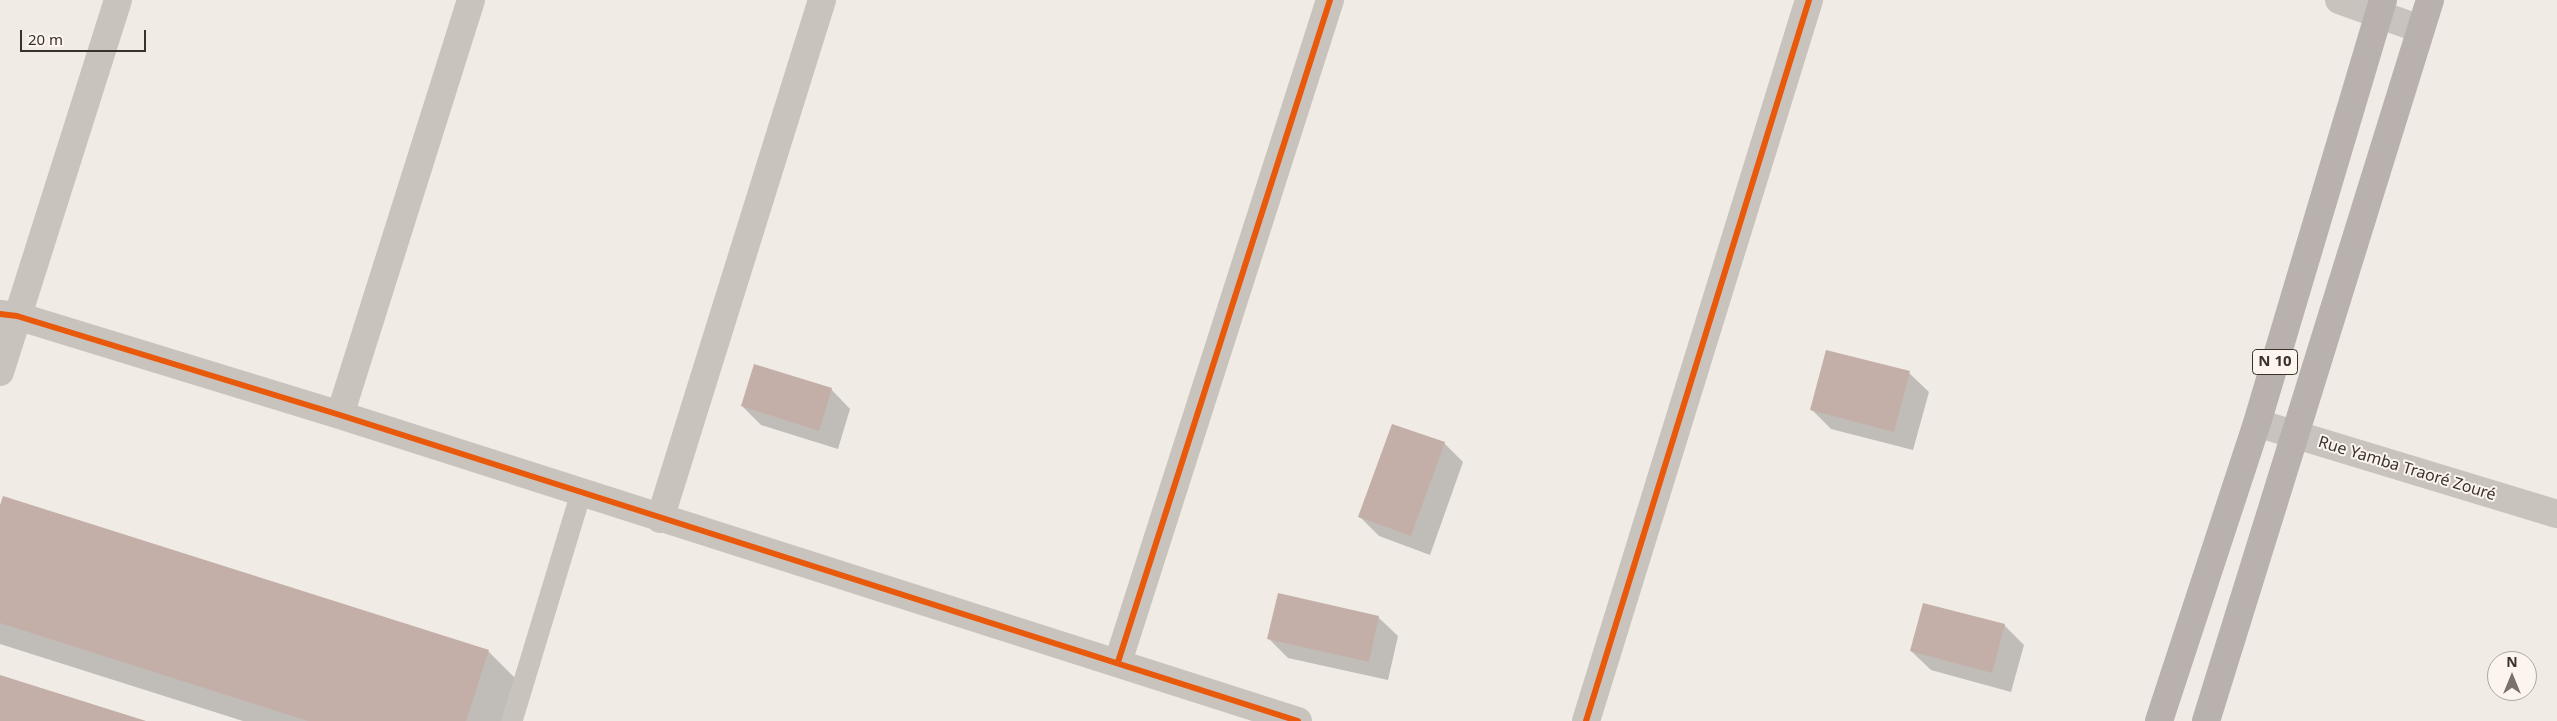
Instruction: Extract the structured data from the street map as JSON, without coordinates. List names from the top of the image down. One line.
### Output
{"streets":{"main road":["N 10"],"street":["Rue Yamba Traoré Zouré"]},"crossings":[["N 10","Rue Yamba Traoré Zouré"]],"scale_bar":"20 m","north":"top"}
